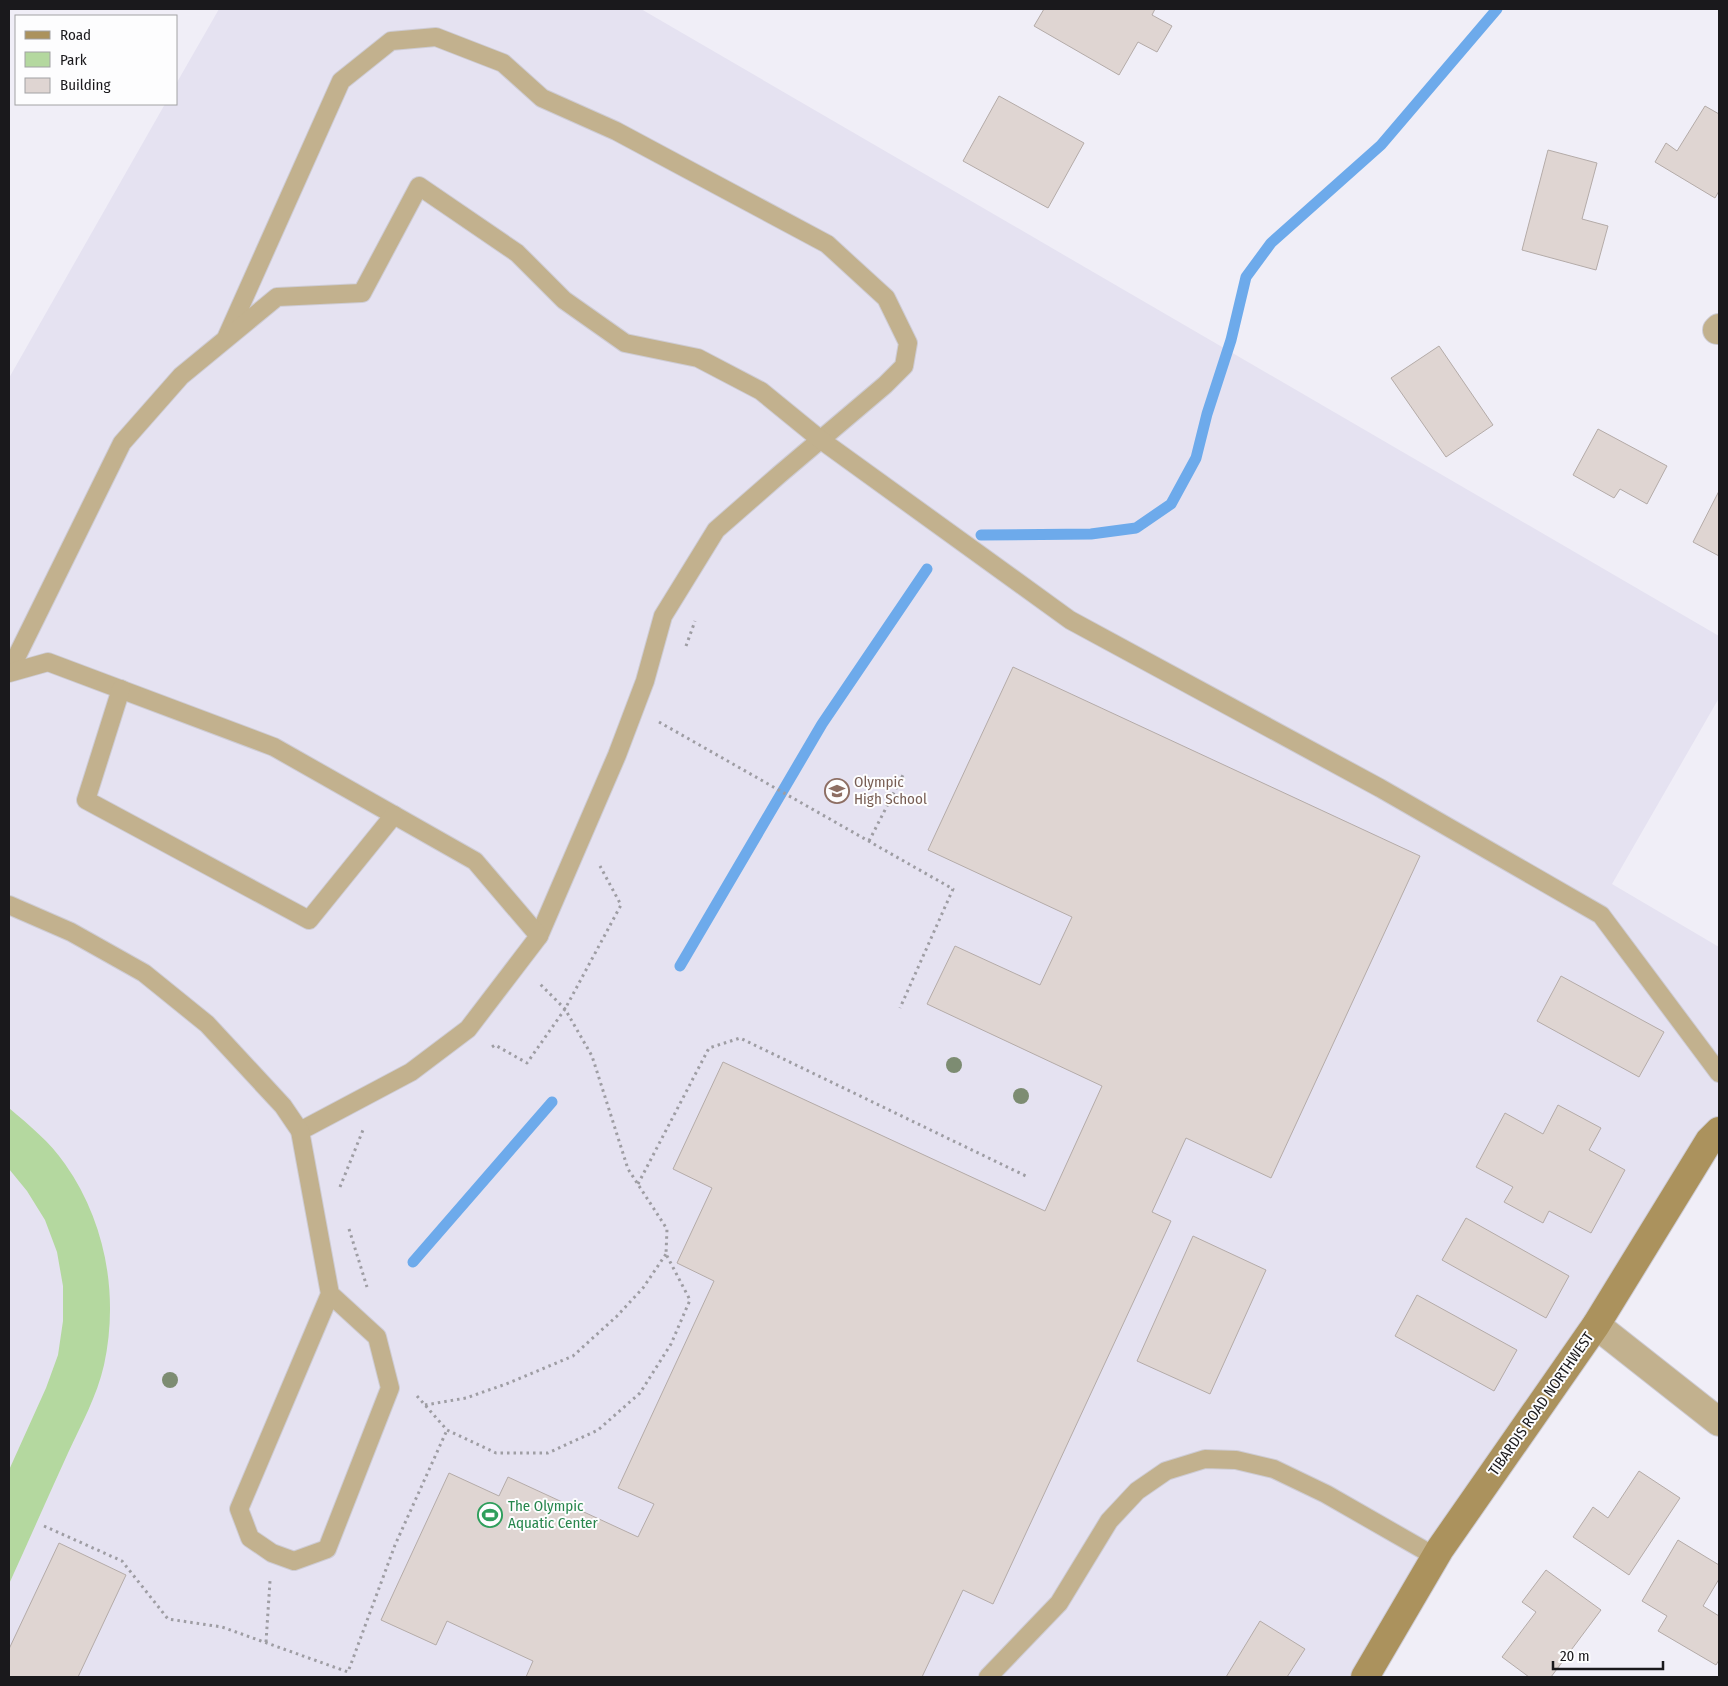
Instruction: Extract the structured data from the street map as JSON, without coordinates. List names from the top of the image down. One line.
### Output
{"streets":{"street":["TIBARDIS ROAD NORTHWEST"]},"places":{"school or university":["Olympic High School"],"sports":["The Olympic Aquatic Center"]},"legend":["Road","Park","Building"],"scale_bar":"20 m"}
